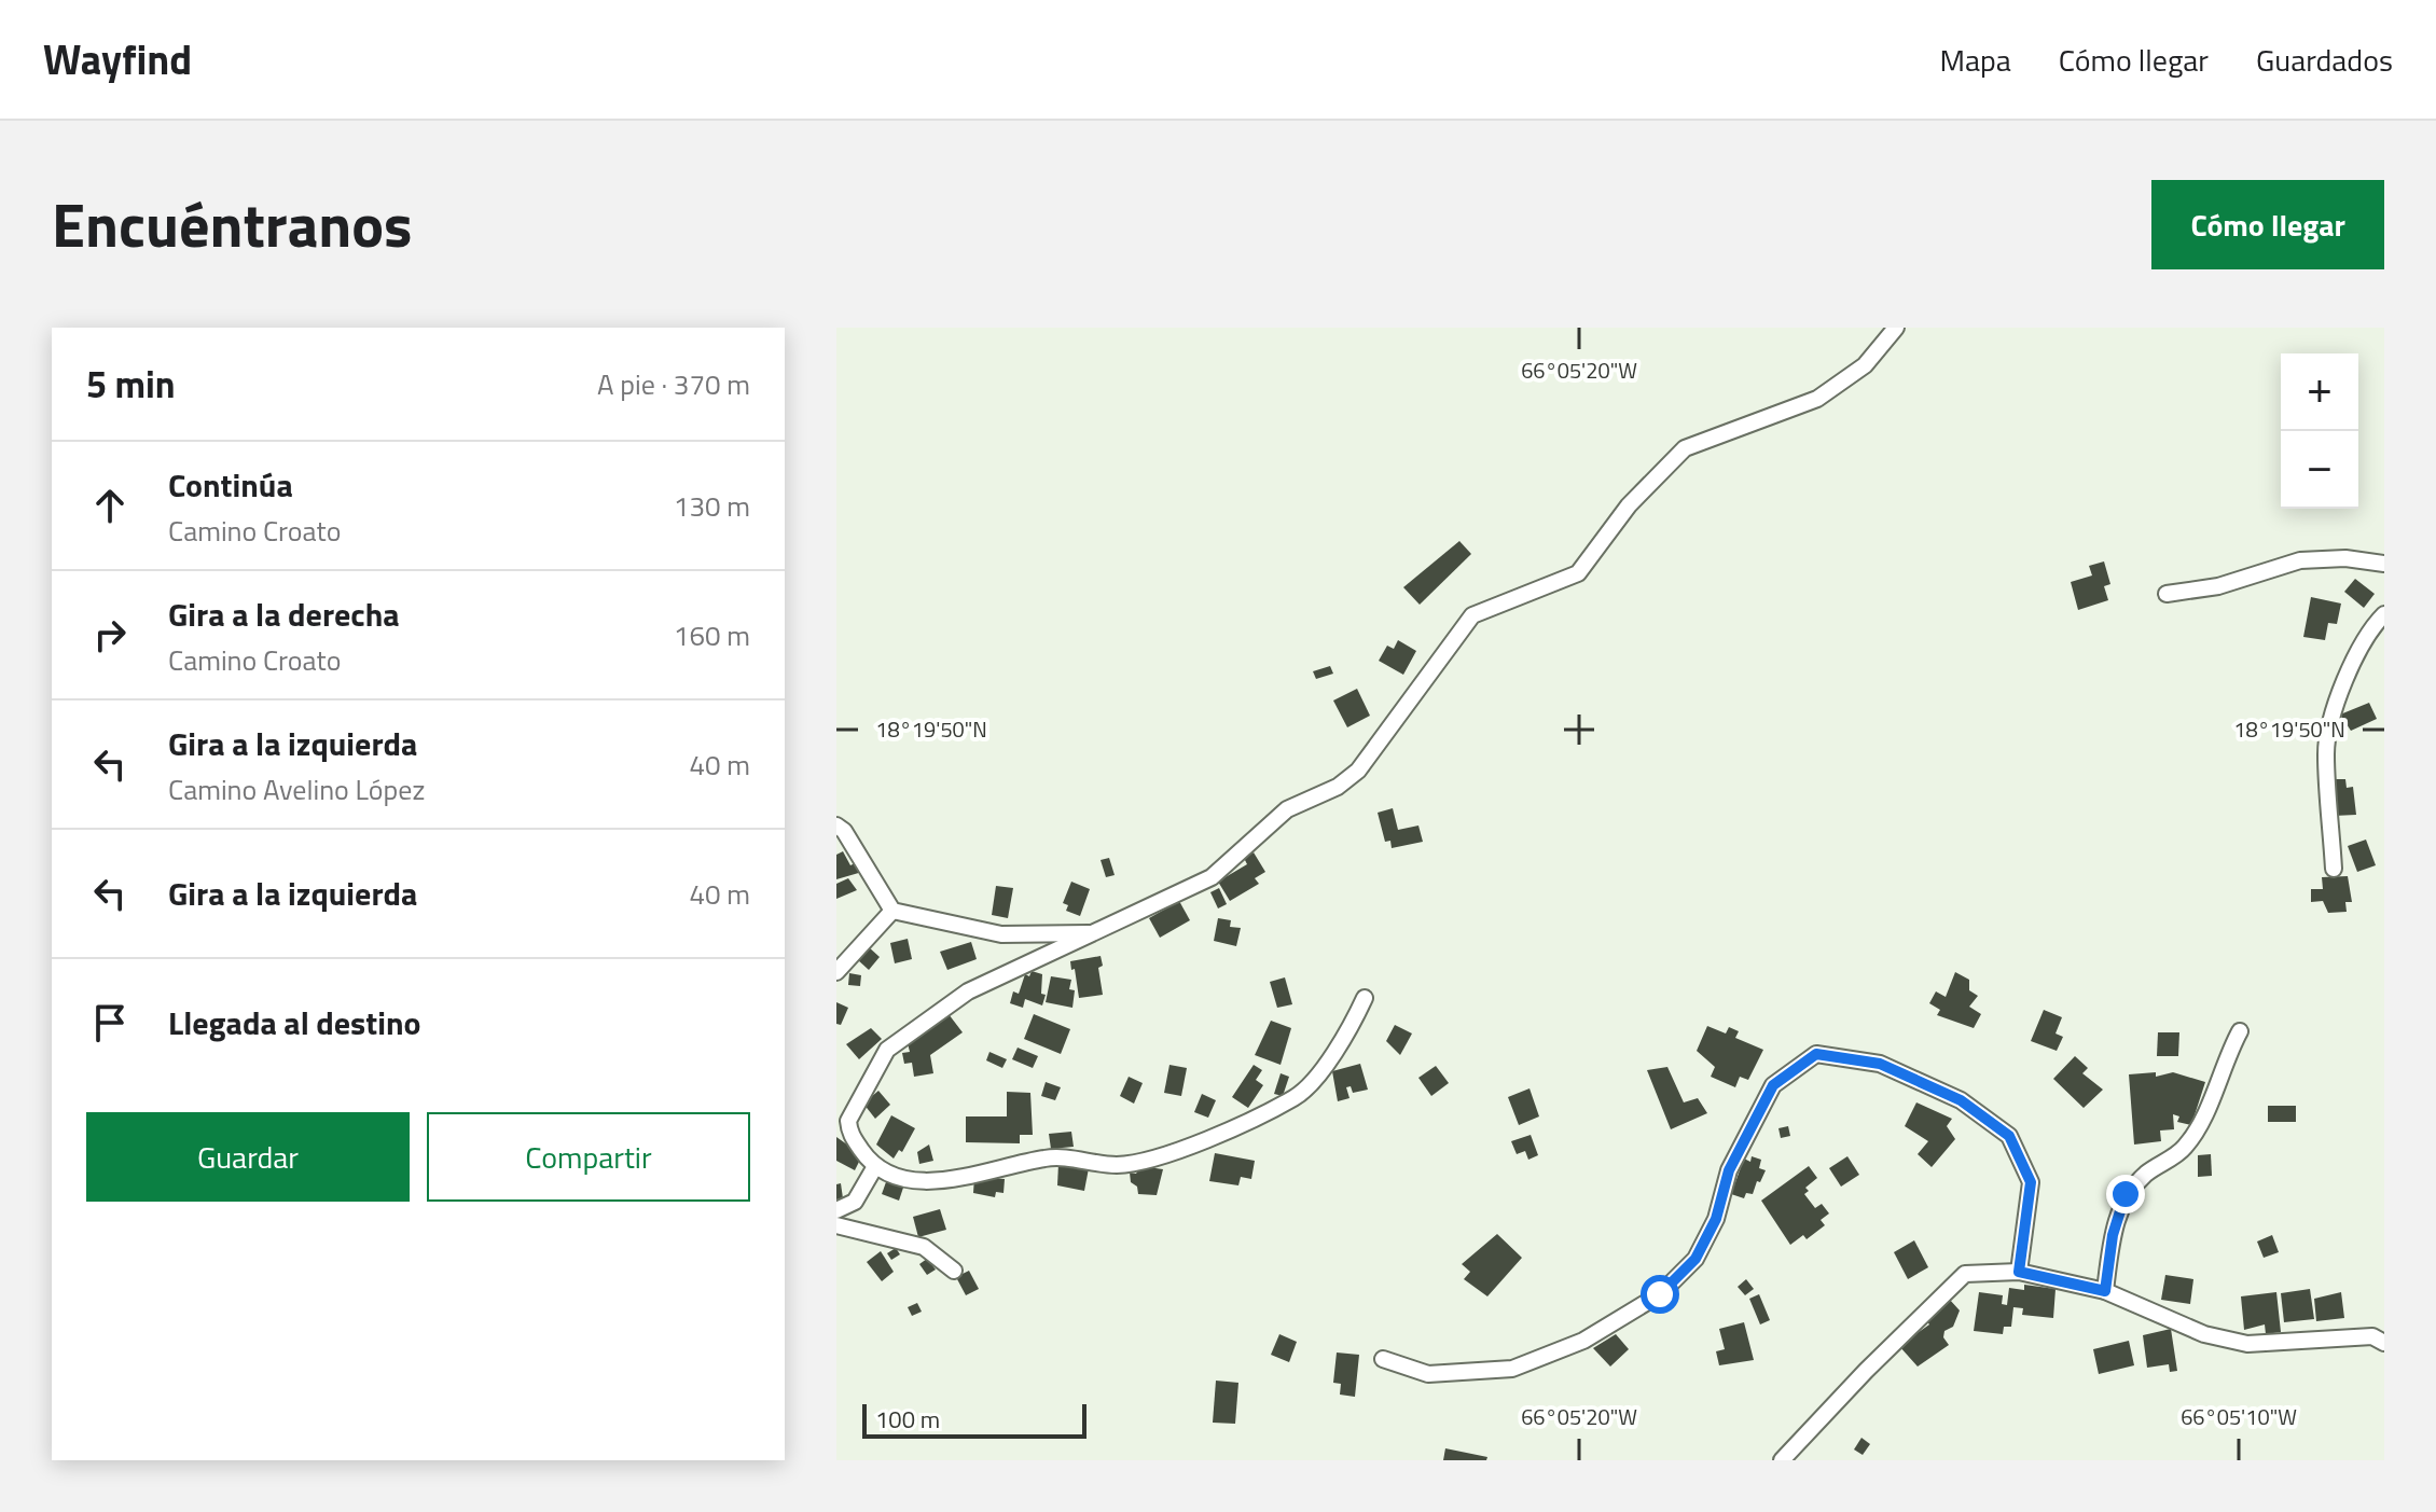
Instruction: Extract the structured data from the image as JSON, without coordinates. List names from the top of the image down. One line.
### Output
{"scale_bar":"100 m","page":{"header":"Wayfind","nav":["Mapa","Cómo llegar","Guardados"],"title":"Encuéntranos","buttons":["Cómo llegar",["Guardar","Compartir"]],"heading":["5 min","A pie · 370 m"],"map_buttons":["+","−"],"list":[["Continúa","Camino Croato","130 m"],["Gira a la derecha","Camino Croato","160 m"],["Gira a la izquierda","Camino Avelino López","40 m"],["Gira a la izquierda","40 m"],"Llegada al destino"],"scale":"100 m"},"coordinates":["66°05'20\"W","18°19'50\"N","66°05'10\"W"]}
